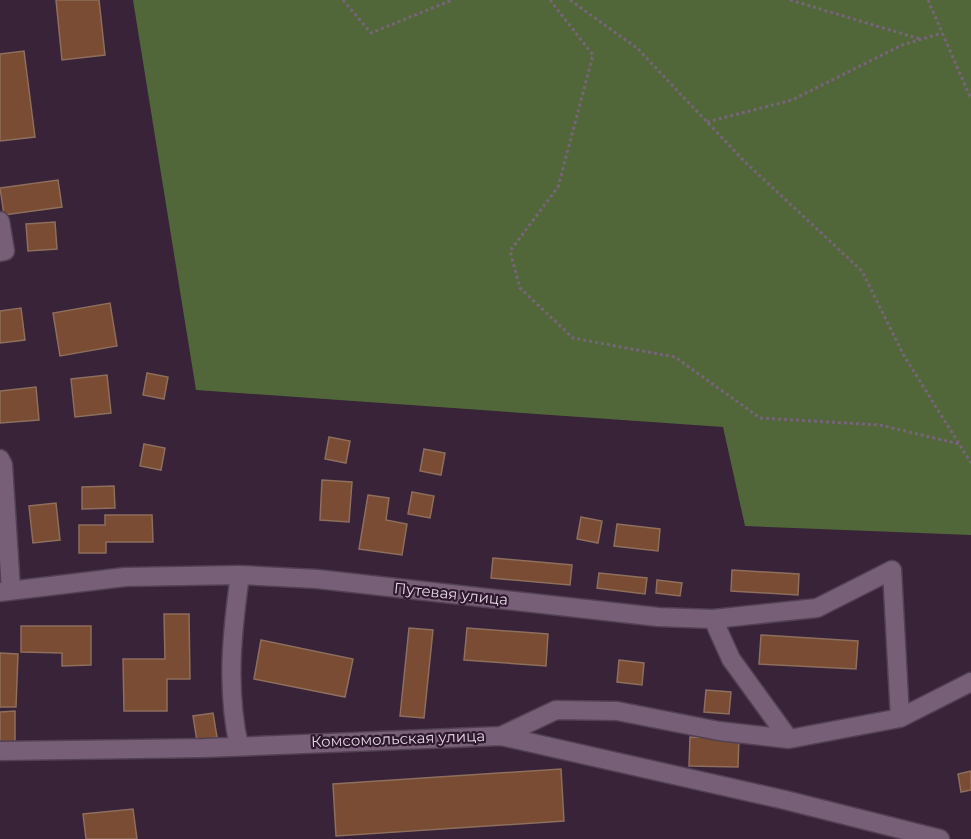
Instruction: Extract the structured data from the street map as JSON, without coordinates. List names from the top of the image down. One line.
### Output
{"streets":{"street":["Путевая улица","Комсомольская улица"]},"crossings":[["Путевая улица","Комсомольская улица"]]}
